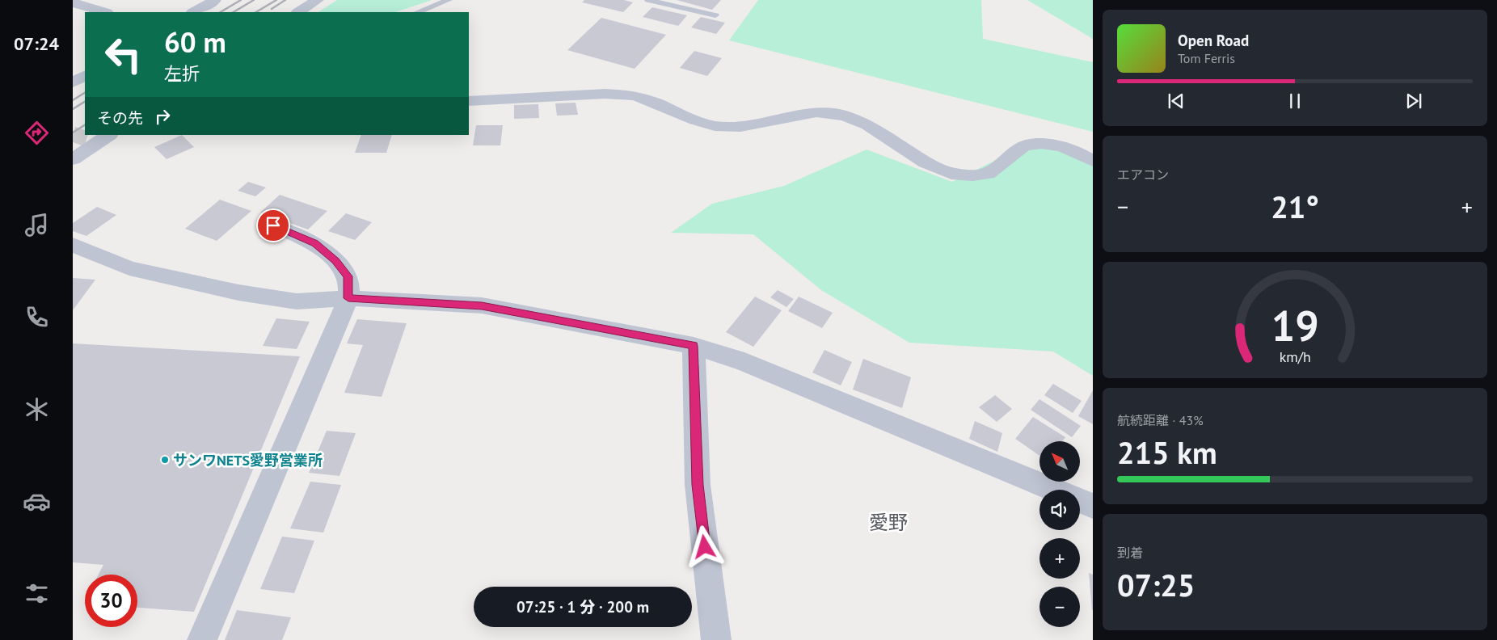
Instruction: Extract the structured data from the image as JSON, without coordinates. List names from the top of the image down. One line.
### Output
{"districts":["愛野"],"places":["サンワNETS愛野営業所"],"north":"top left","page":{"tabs":"07:24","turn":["60 m","左折"],"song":["Open Road","Tom Ferris"],"then":"その先","tile":["エアコン",["航続距離 · 43%","215 km"],["到着","07:25"]],"heat":["−","21°","+"],"map_buttons":["+","−"],"limit":"30","trip":"07:25 · 1 分 · 200 m","gauge":["19","km/h"]}}
